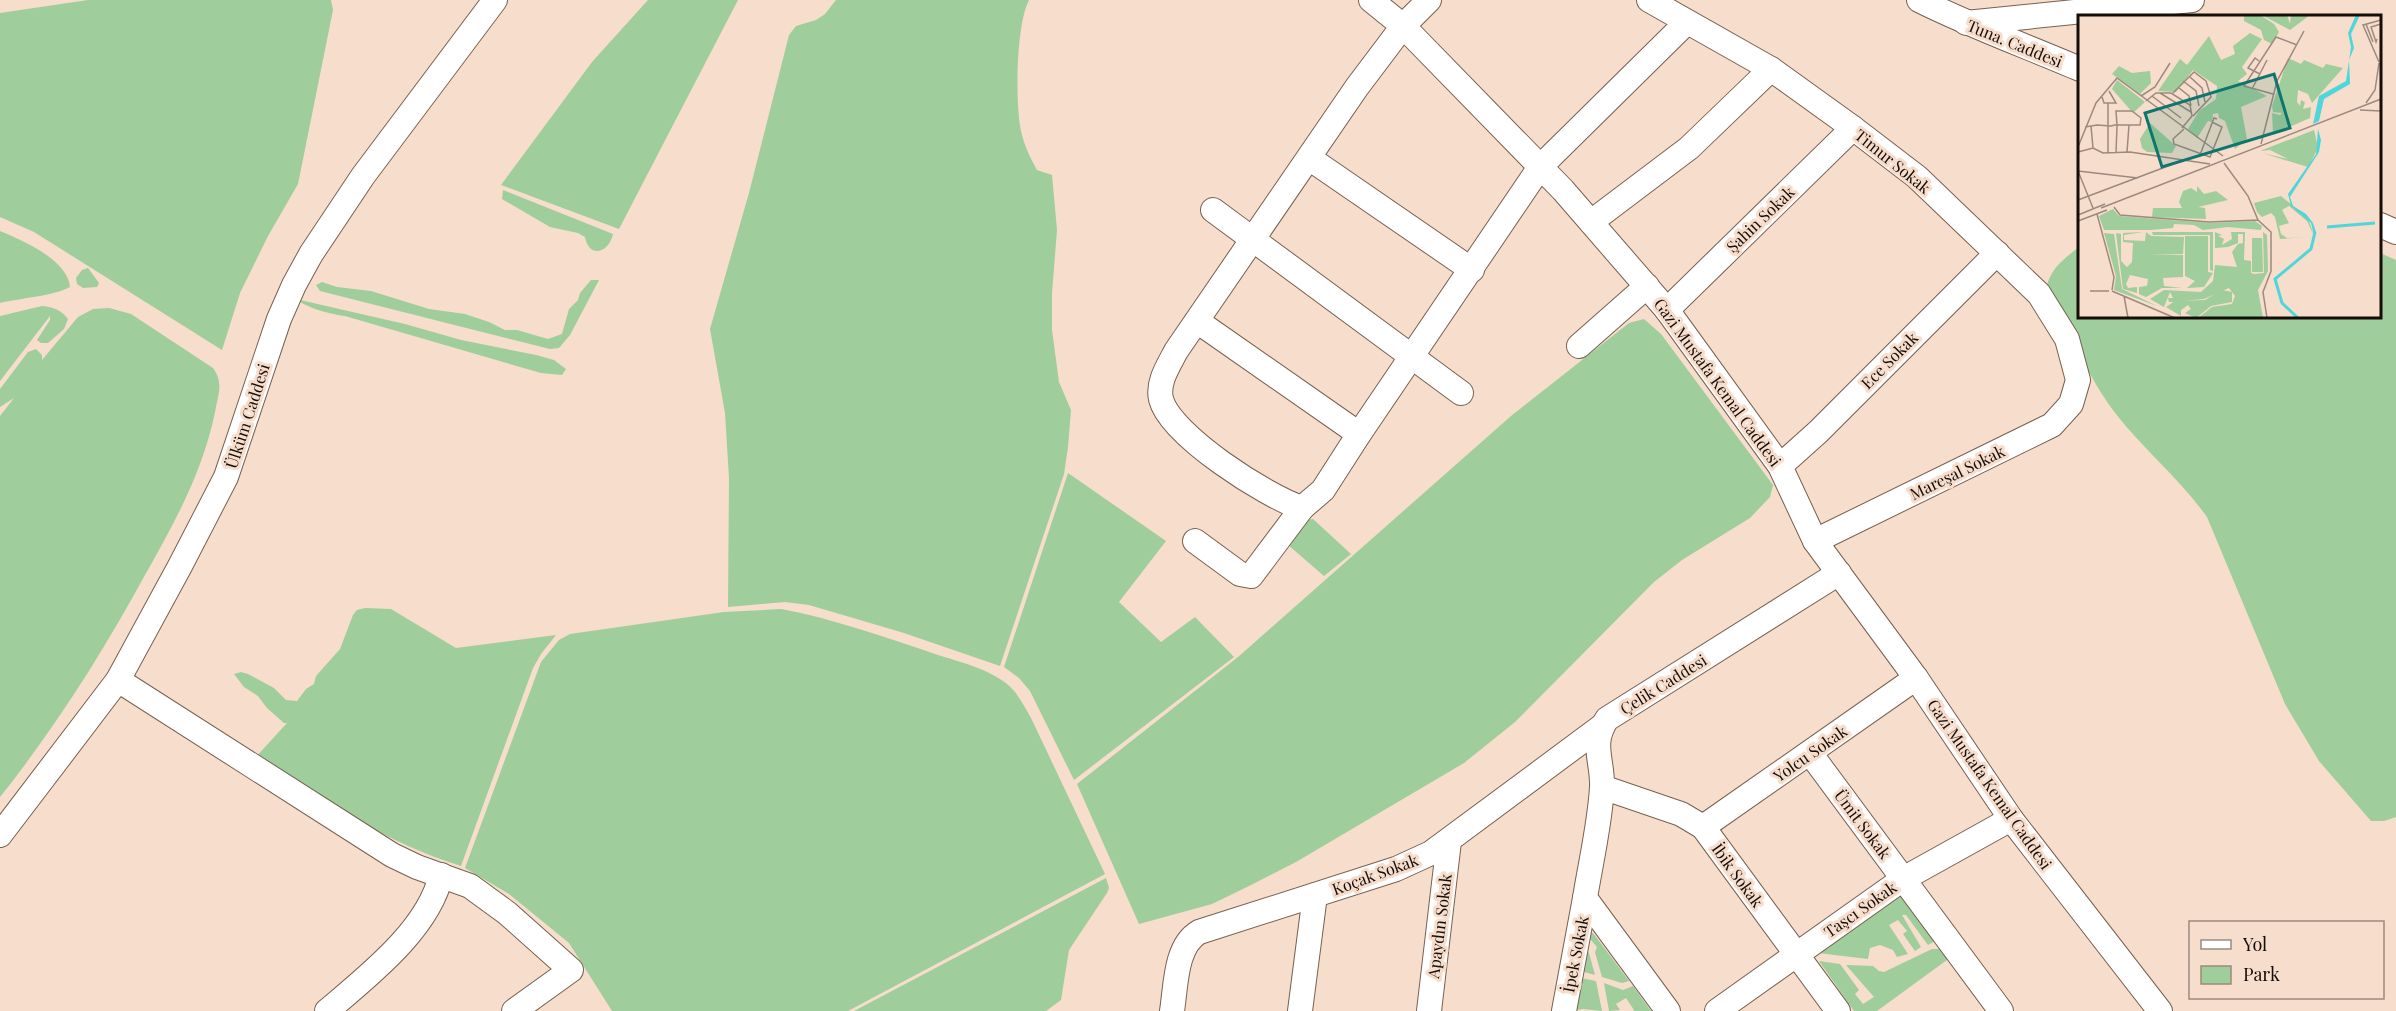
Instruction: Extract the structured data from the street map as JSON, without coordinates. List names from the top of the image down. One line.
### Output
{"streets":{"street":["Tuna. Caddesi","Timur Sokak","Şahin Sokak","Ece Sokak","Gazi Mustafa Kemal Caddesi","Ülküm Caddesi","Mareşal Sokak","Çelik Caddesi","Yolcu Sokak","Ümit Sokak","Koçak Sokak","İbik Sokak","Taşcı Sokak","Apaydın Sokak","İpek Sokak"]},"crossings":[["Timur Sokak","Şahin Sokak"],["Timur Sokak","Ece Sokak"],["Timur Sokak","Mareşal Sokak"],["Şahin Sokak","Gazi Mustafa Kemal Caddesi"],["Ece Sokak","Gazi Mustafa Kemal Caddesi"],["Gazi Mustafa Kemal Caddesi","Mareşal Sokak"],["Gazi Mustafa Kemal Caddesi","Çelik Caddesi"],["Gazi Mustafa Kemal Caddesi","Yolcu Sokak"],["Gazi Mustafa Kemal Caddesi","Taşcı Sokak"],["Çelik Caddesi","Koçak Sokak"],["Yolcu Sokak","Ümit Sokak"],["Yolcu Sokak","İbik Sokak"],["Ümit Sokak","Taşcı Sokak"],["Koçak Sokak","Apaydın Sokak"],["İbik Sokak","Taşcı Sokak"]],"legend":["Yol","Park"]}
